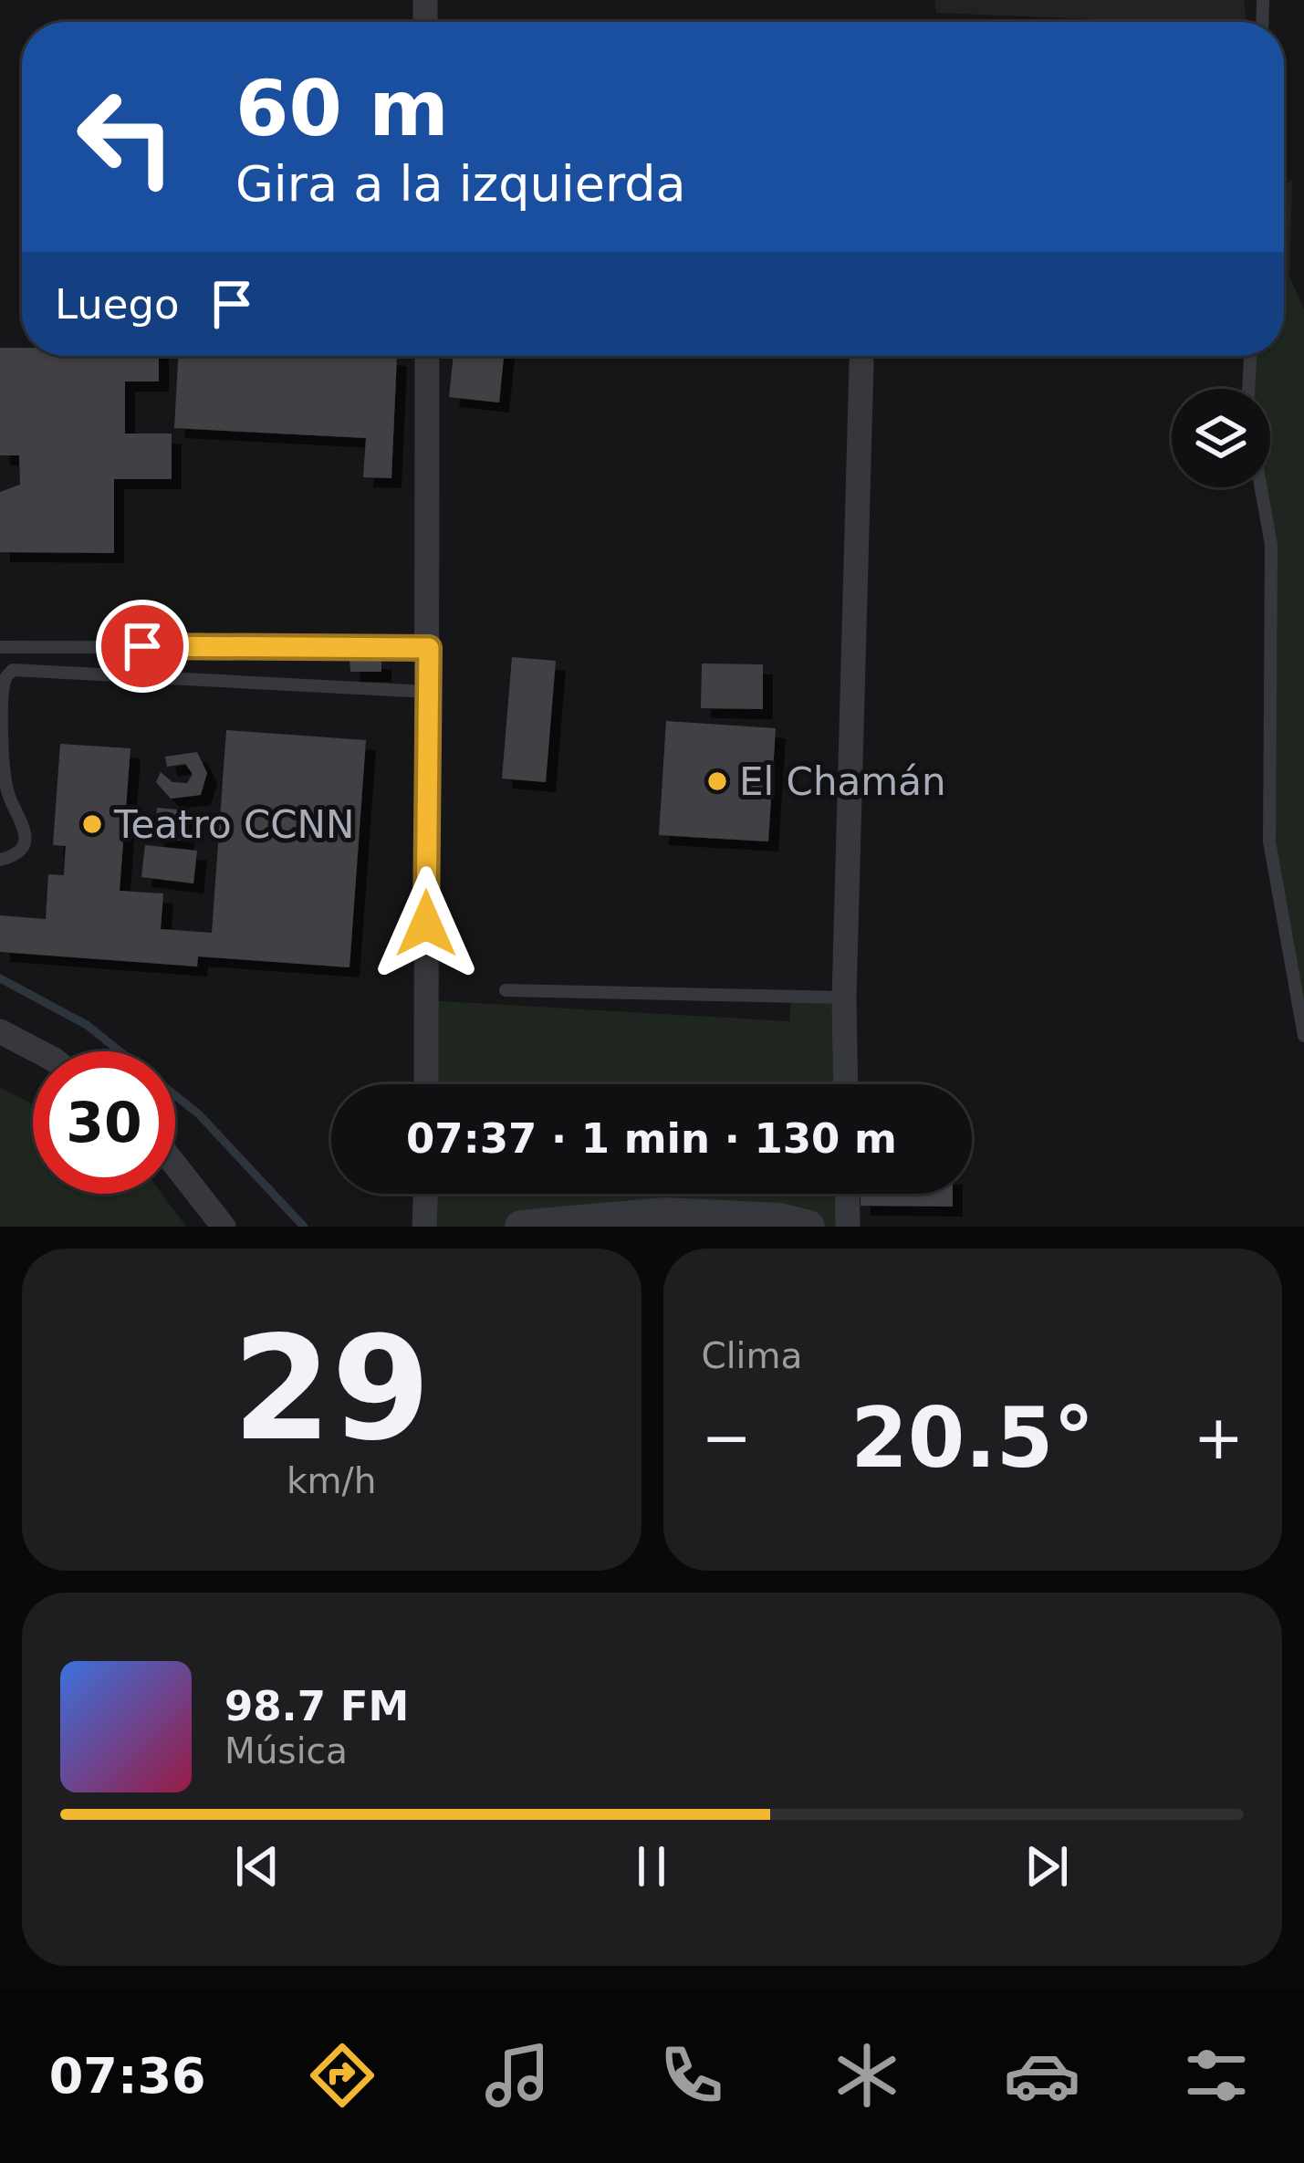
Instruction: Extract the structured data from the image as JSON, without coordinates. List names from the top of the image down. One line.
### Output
{"places":["El Chamán","Teatro CCNN"],"page":{"turn":["60 m","Gira a la izquierda"],"then":"Luego","limit":"30","trip":"07:37 · 1 min · 130 m","tile":[["29","km/h"],"Clima"],"heat":["−","20.5°","+"],"song":["98.7 FM","Música"],"tabs":"07:36"}}
